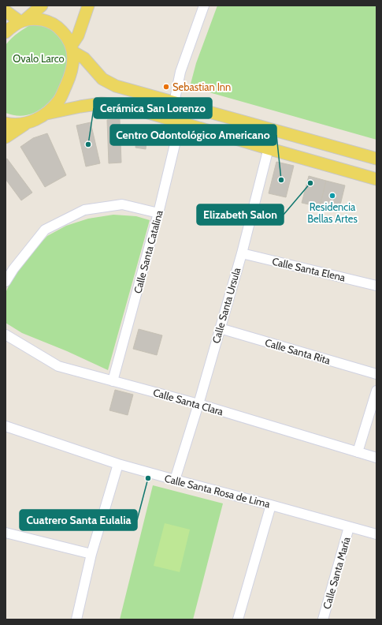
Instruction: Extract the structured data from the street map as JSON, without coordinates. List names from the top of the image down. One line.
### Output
{"streets":{"street":["Calle Santa Catalina","Calle Santa Elena","Calle Santa Ursula","Calle Santa Rita","Calle Santa Clara","Calle Santa Rosa de Lima","Calle Santa María"]},"crossings":[["Calle Santa Catalina","Calle Santa Clara"],["Calle Santa Elena","Calle Santa Ursula"],["Calle Santa Ursula","Calle Santa Rita"],["Calle Santa Ursula","Calle Santa Clara"],["Calle Santa Ursula","Calle Santa Rosa de Lima"],["Calle Santa Rosa de Lima","Calle Santa María"]],"parks":["Ovalo Larco"],"places":["Sebastian Inn","Cerámica San Lorenzo","Centro Odontológico Americano","Elizabeth Salon","Residencia Bellas Artes","Cuatrero Santa Eulalia"]}
